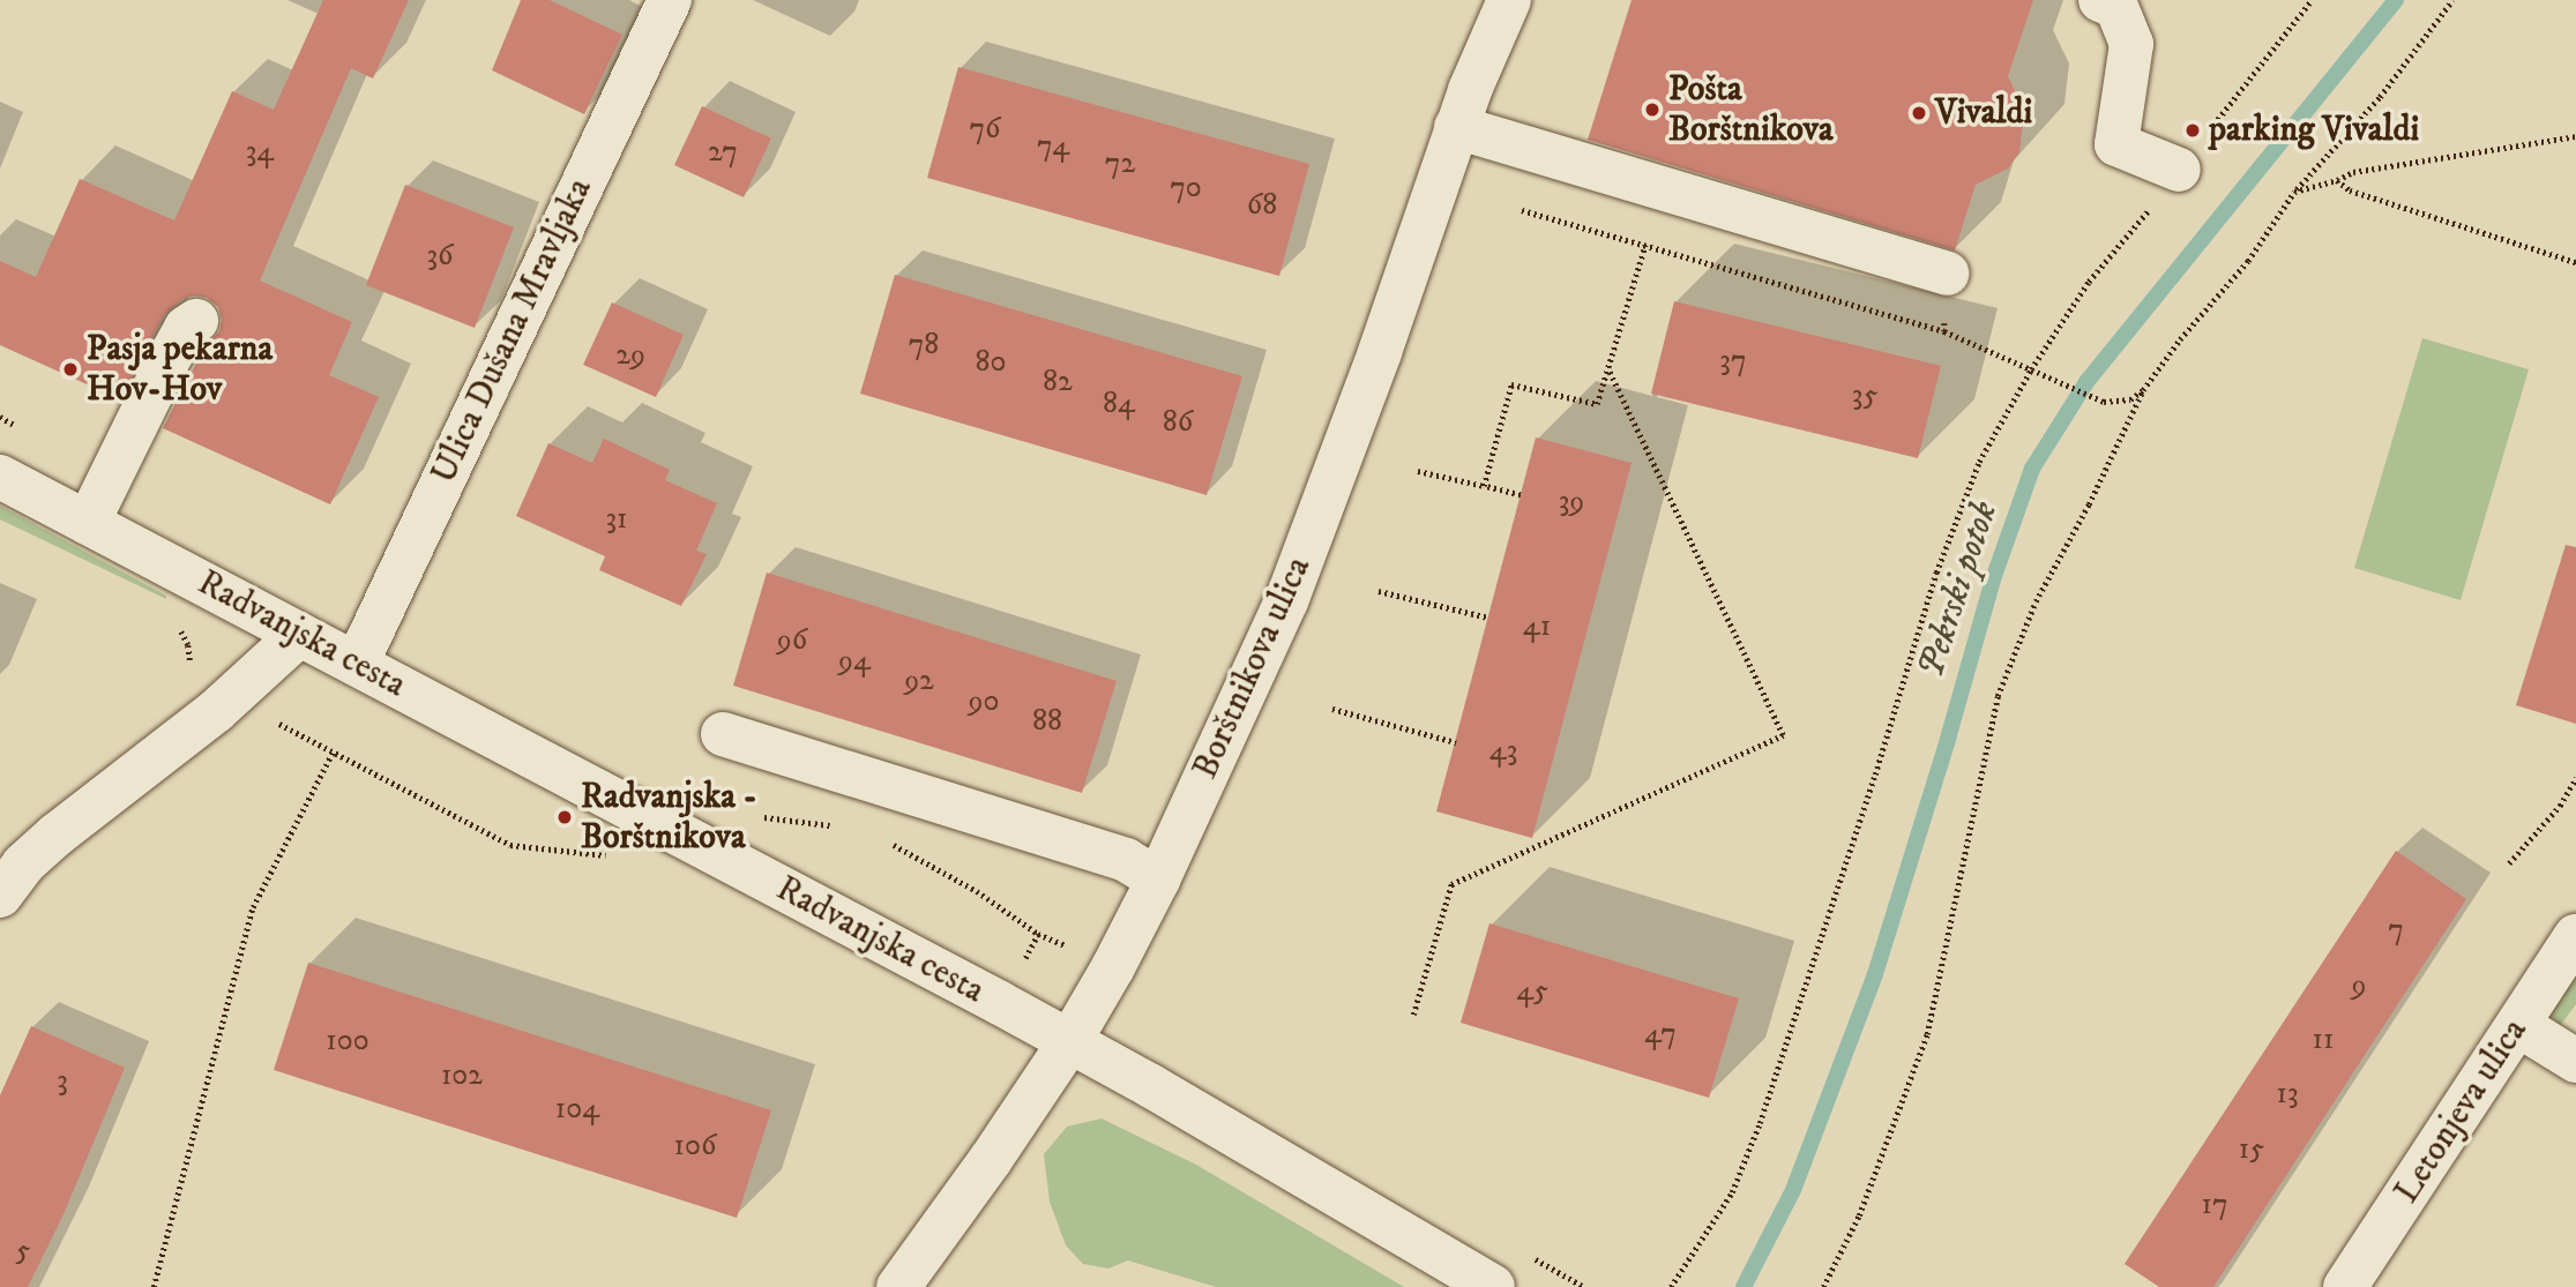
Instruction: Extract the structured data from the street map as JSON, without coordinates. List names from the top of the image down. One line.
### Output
{"streets":{"street":["Ulica Dušana Mravljaka","Radvanjska cesta","Borštnikova ulica","Letonjeva ulica"]},"crossings":[["Ulica Dušana Mravljaka","Radvanjska cesta"],["Radvanjska cesta","Borštnikova ulica"]],"water":["Pekrski potok"],"places":["Pošta Borštnikova","Vivaldi","parking Vivaldi","Pasja pekarna Hov-Hov","Radvanjska - Borštnikova"],"house_numbers":["76","74","34","27","72","70","68","36","78","29","37","80","82","35","84","86","39","31","41","96","94","92","90","88","43","7","9","45","47","11","100","102","3","13","104","106","15","17","5"]}
